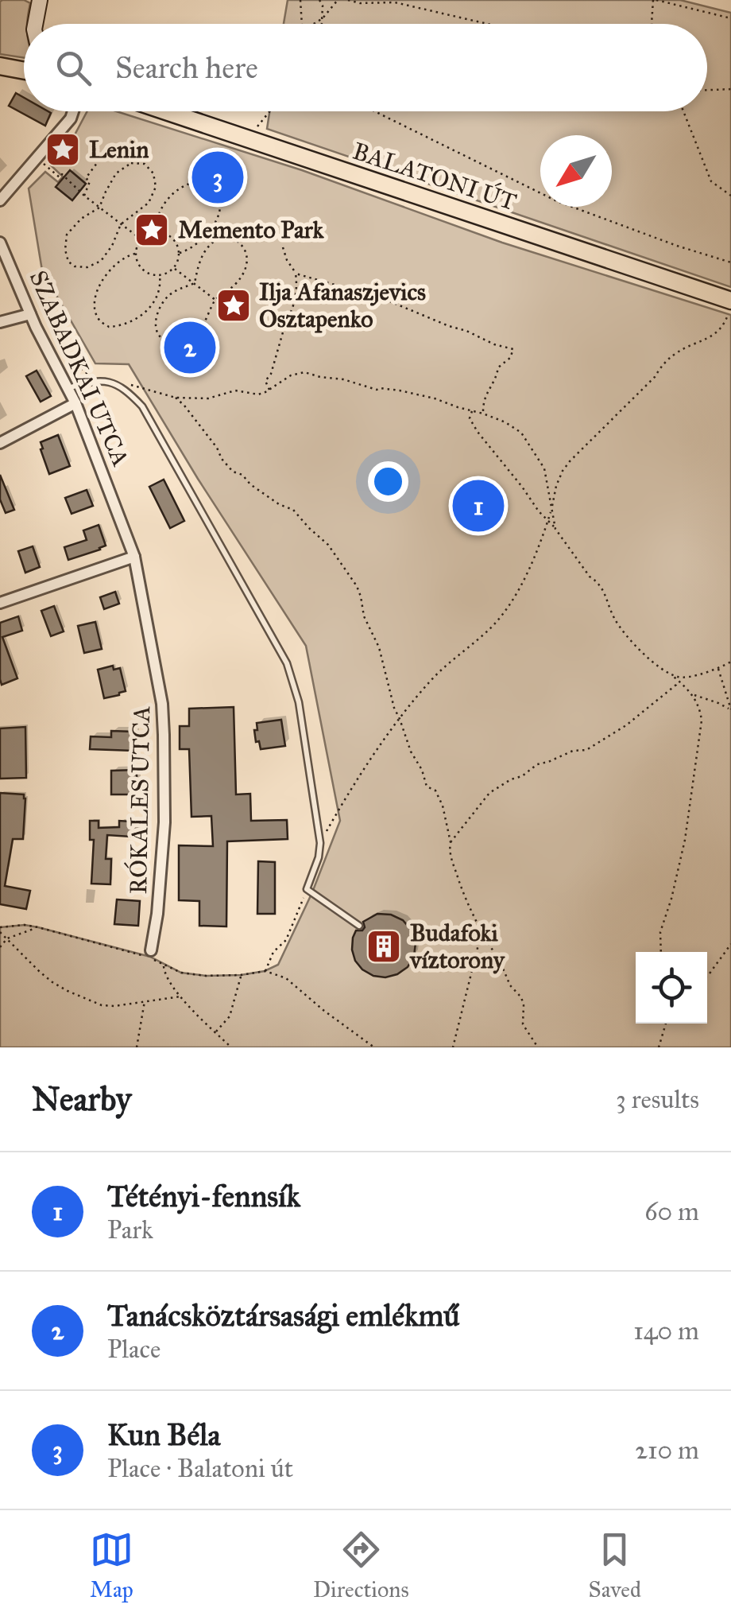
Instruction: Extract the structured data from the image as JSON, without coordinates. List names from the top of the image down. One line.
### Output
{"streets":{"main road":["BALATONI ÚT"],"street":["SZABADKAI UTCA","RÓKALES UTCA"]},"crossings":[["SZABADKAI UTCA","RÓKALES UTCA"]],"places":{"place":["Lenin","Memento Park","Ilja Afanaszjevics Osztapenko"],"building":["Budafoki víztorony"]},"north":"bottom left","page":{"search":"Search here","pins":["3","2","1"],"heading":["Nearby","3 results"],"list":[{"mark":"1","name":"Tétényi-fennsík","note":"Park","value":"60 m"},{"mark":"2","name":"Tanácsköztársasági emlékmű","note":"Place","value":"140 m"},{"mark":"3","name":"Kun Béla","note":"Place · Balatoni út","value":"210 m"}],"nav":["Map","Directions","Saved"]}}
